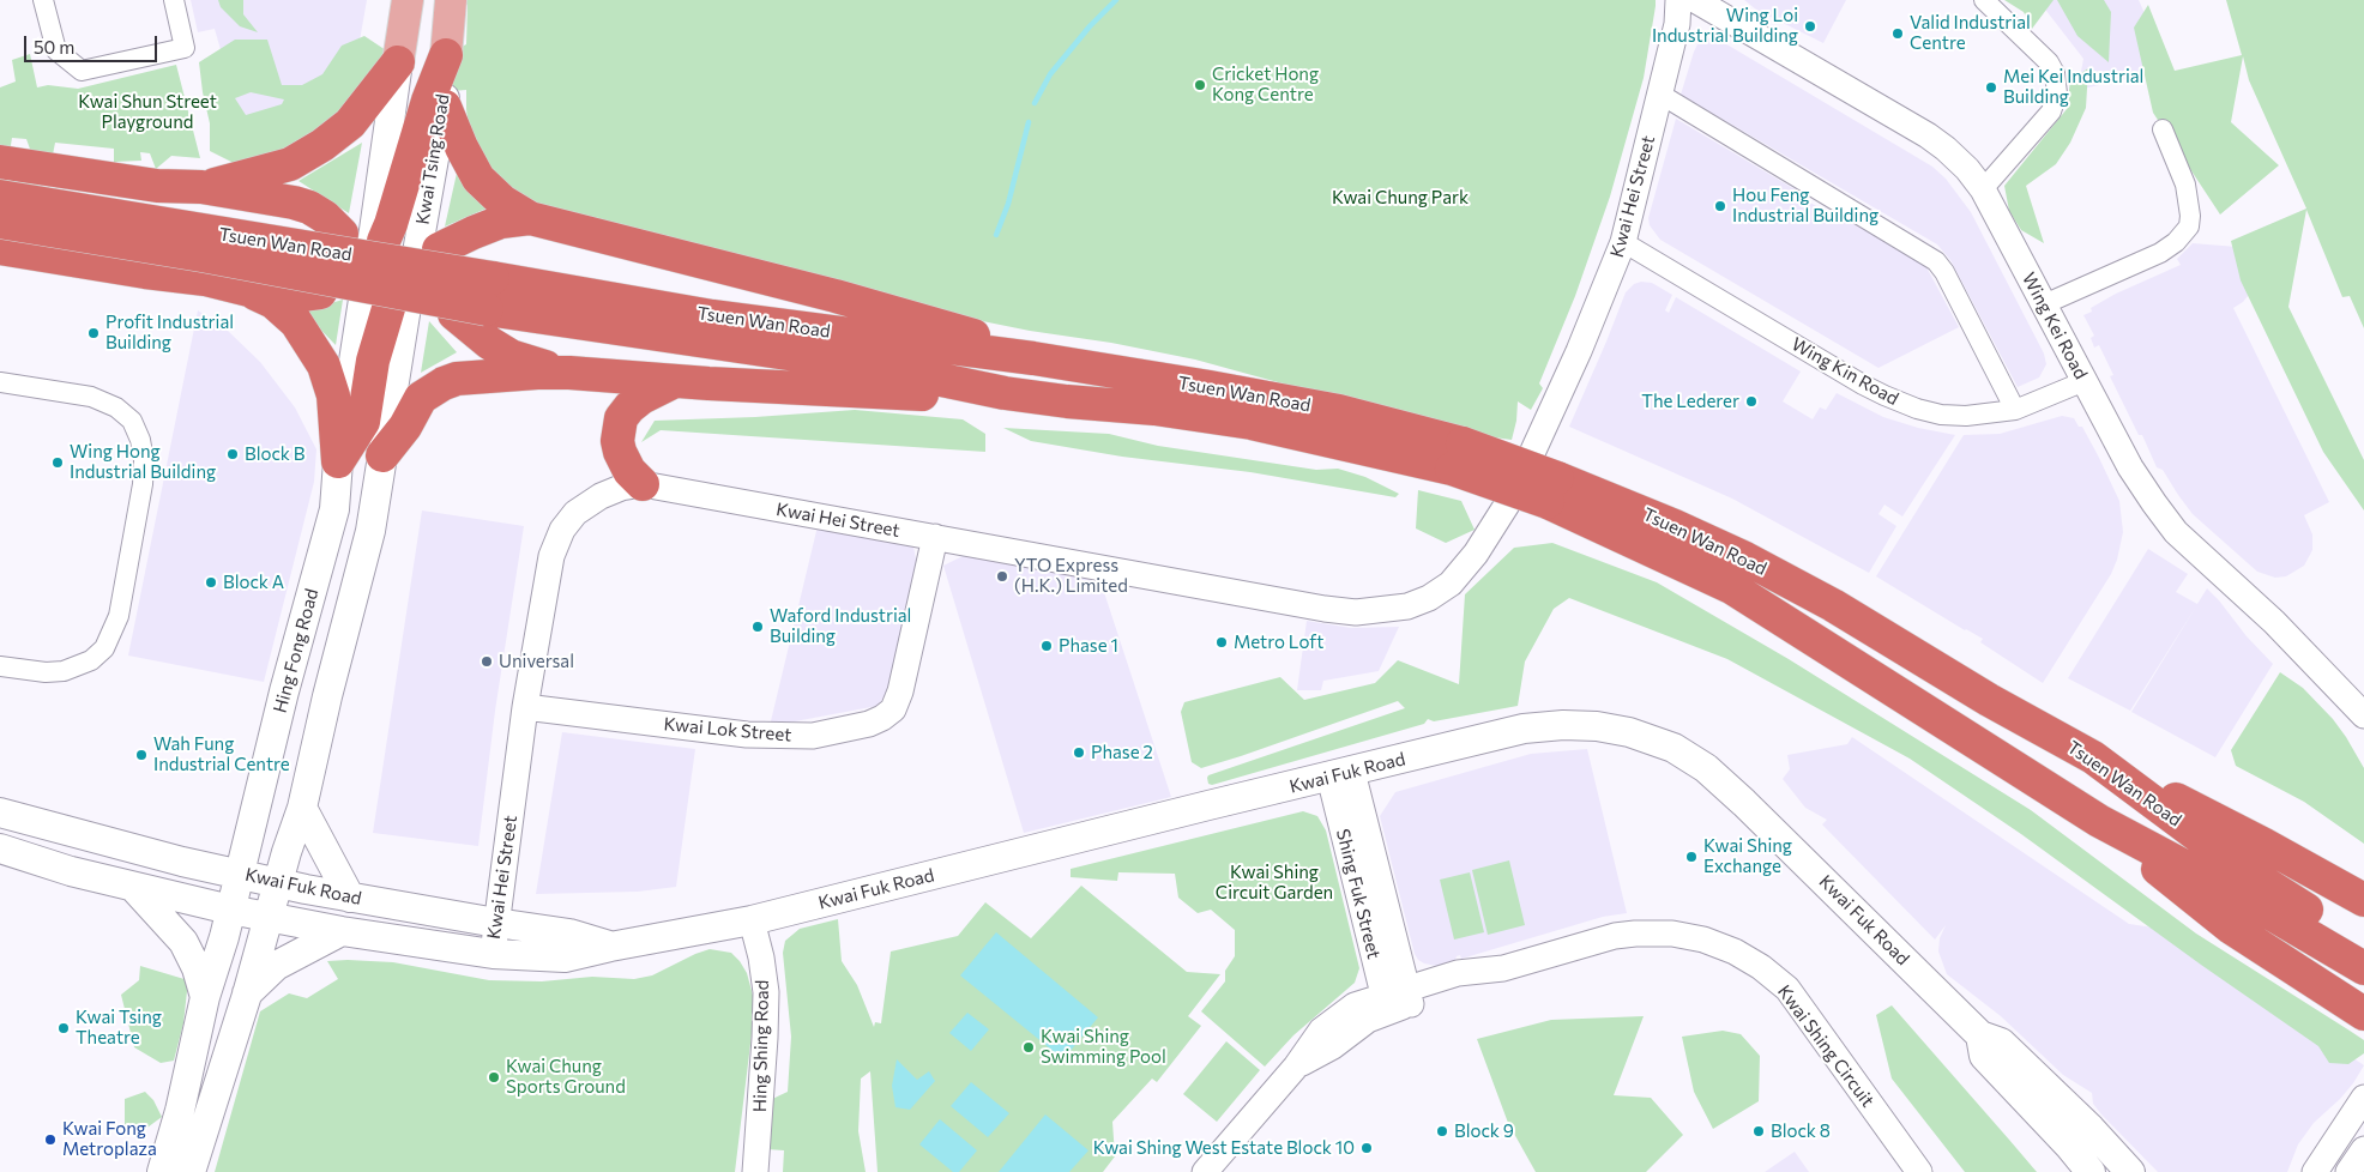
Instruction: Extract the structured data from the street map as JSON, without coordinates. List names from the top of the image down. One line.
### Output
{"streets":{"highway":["Tsuen Wan Road"],"main road":["Kwai Tsing Road","Hing Fong Road","Kwai Fuk Road"],"street":["Kwai Hei Street","Wing Kei Road","Wing Kin Road","Kwai Lok Street","Shing Fuk Street","Hing Shing Road","Kwai Shing Circuit"]},"crossings":[["Kwai Hei Street","Wing Kin Road"],["Kwai Hei Street","Kwai Lok Street"],["Kwai Hei Street","Kwai Fuk Road"],["Wing Kei Road","Wing Kin Road"],["Hing Fong Road","Kwai Fuk Road"],["Kwai Fuk Road","Shing Fuk Street"],["Kwai Fuk Road","Hing Shing Road"],["Shing Fuk Street","Kwai Shing Circuit"]],"parks":["Kwai Shun Street Playground","Kwai Chung Park","Kwai Shing Circuit Garden"],"places":["Wing Loi Industrial Building","Valid Industrial Centre","Cricket Hong Kong Centre","Mei Kei Industrial Building","Hou Feng Industrial Building","Profit Industrial Building","The Lederer","Block B","Wing Hong Industrial Building","YTO Express (H.K.) Limited","Block A","Waford Industrial Building","Metro Loft","Phase 1","Universal","Phase 2","Wah Fung Industrial Centre","Kwai Shing Exchange","Kwai Tsing Theatre","Kwai Shing Swimming Pool","Kwai Chung Sports Ground","Block 9","Block 8","Kwai Fong Metroplaza","Kwai Shing West Estate Block 10"],"scale_bar":"50 m"}
